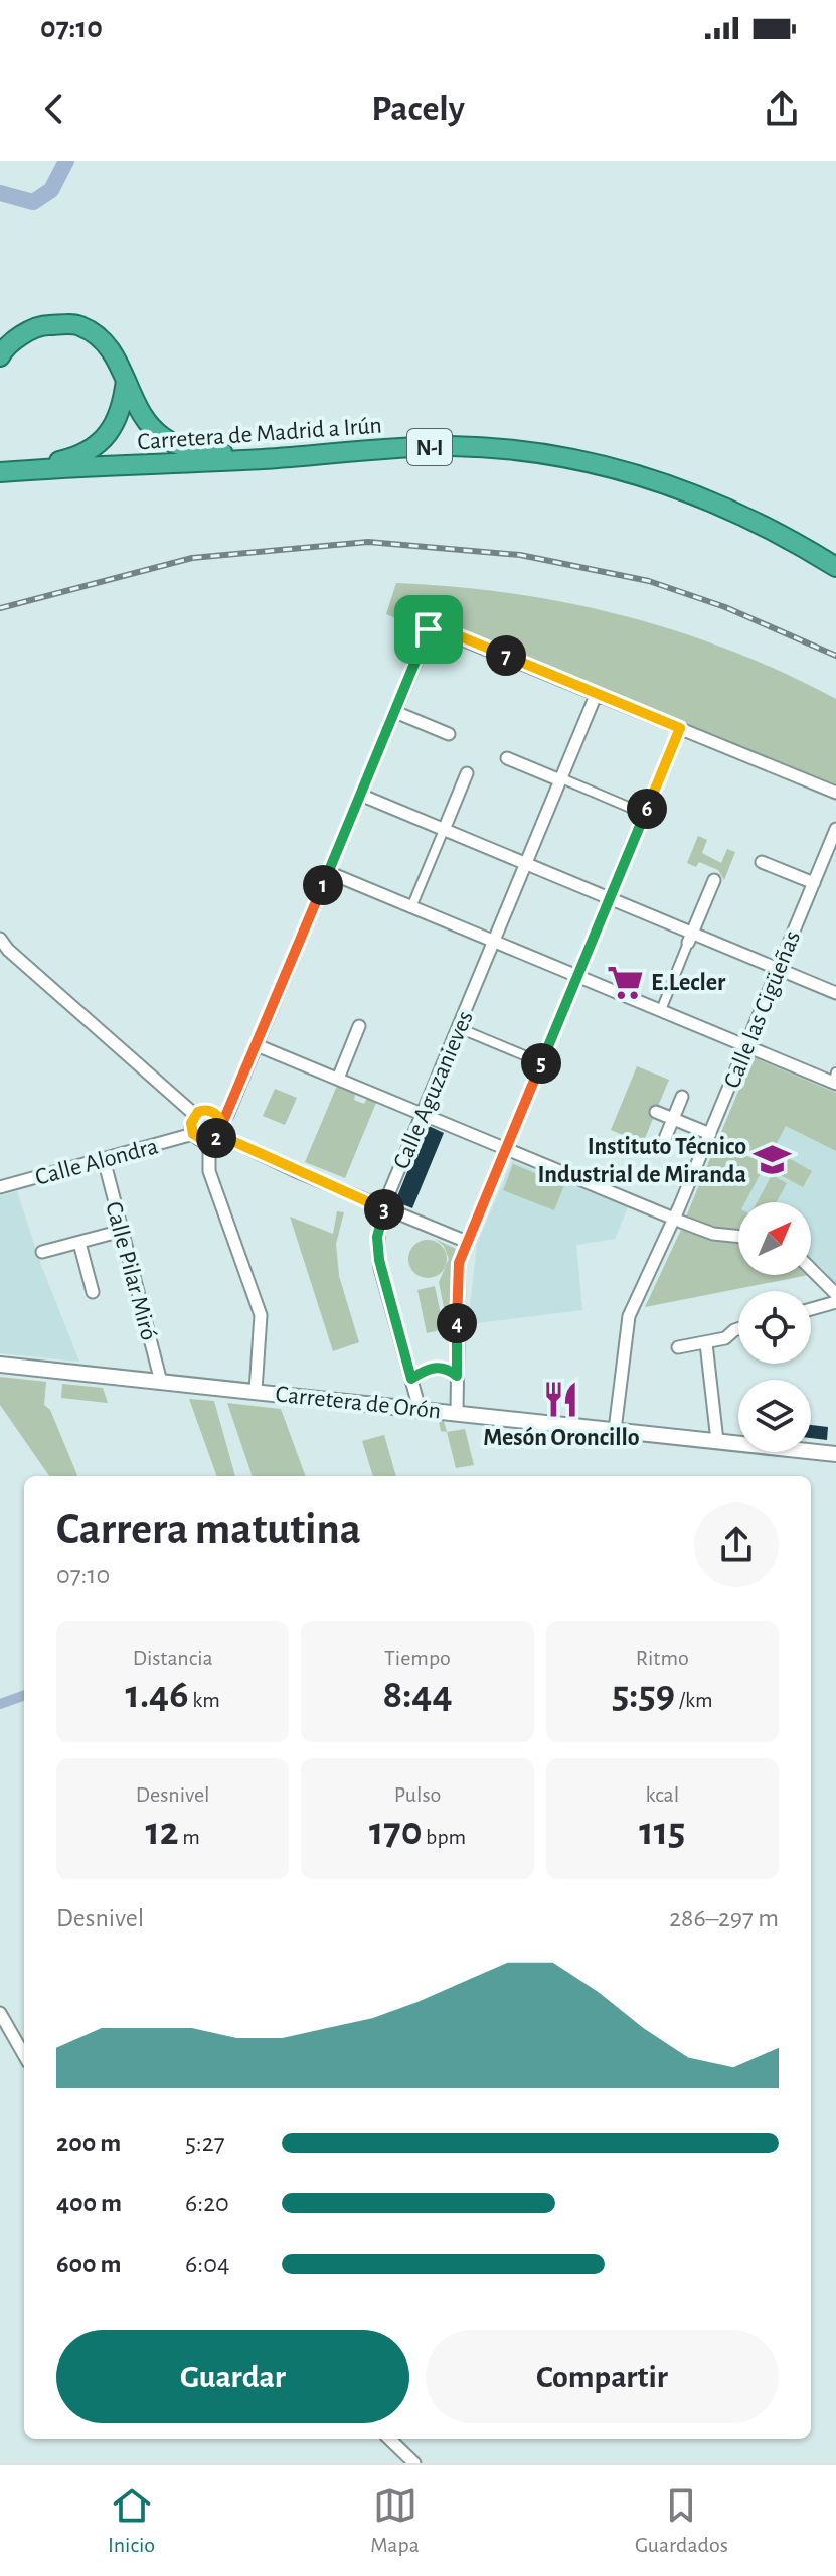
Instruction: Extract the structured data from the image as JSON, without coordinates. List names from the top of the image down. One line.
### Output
{"streets":{"highway":["Carretera de Madrid a Irún","N-I"],"street":["Calle las Cigüeñas","Calle Aguzanieves","Calle Alondra","Calle Pilar Miró","Carretera de Orón"]},"crossings":[["Calle las Cigüeñas","Carretera de Orón"],["Calle Aguzanieves","Carretera de Orón"],["Calle Alondra","Calle Pilar Miró"],["Calle Pilar Miró","Carretera de Orón"]],"places":{"supermarket":["E.Lecler"],"school or university":["Instituto Técnico Industrial de Miranda"],"restaurant":["Mesón Oroncillo"]},"north":"top right","page":{"status":"07:10","header":"Pacely","pins":["7","6","1","5","2","3","4"],"heading":["Carrera matutina","07:10"],"stats":[["Distancia","1.46 km"],["Tiempo","8:44"],["Ritmo","5:59 /km"],["Desnivel","12 m"],["Pulso","170 bpm"],["kcal","115"]],"chart":["Desnivel","286–297 m"],"list":[{"name":"200 m","note":"5:27"},{"name":"400 m","note":"6:20"},{"name":"600 m","note":"6:04"}],"buttons":["Guardar","Compartir"],"tabs":["Inicio","Mapa","Guardados"]}}
